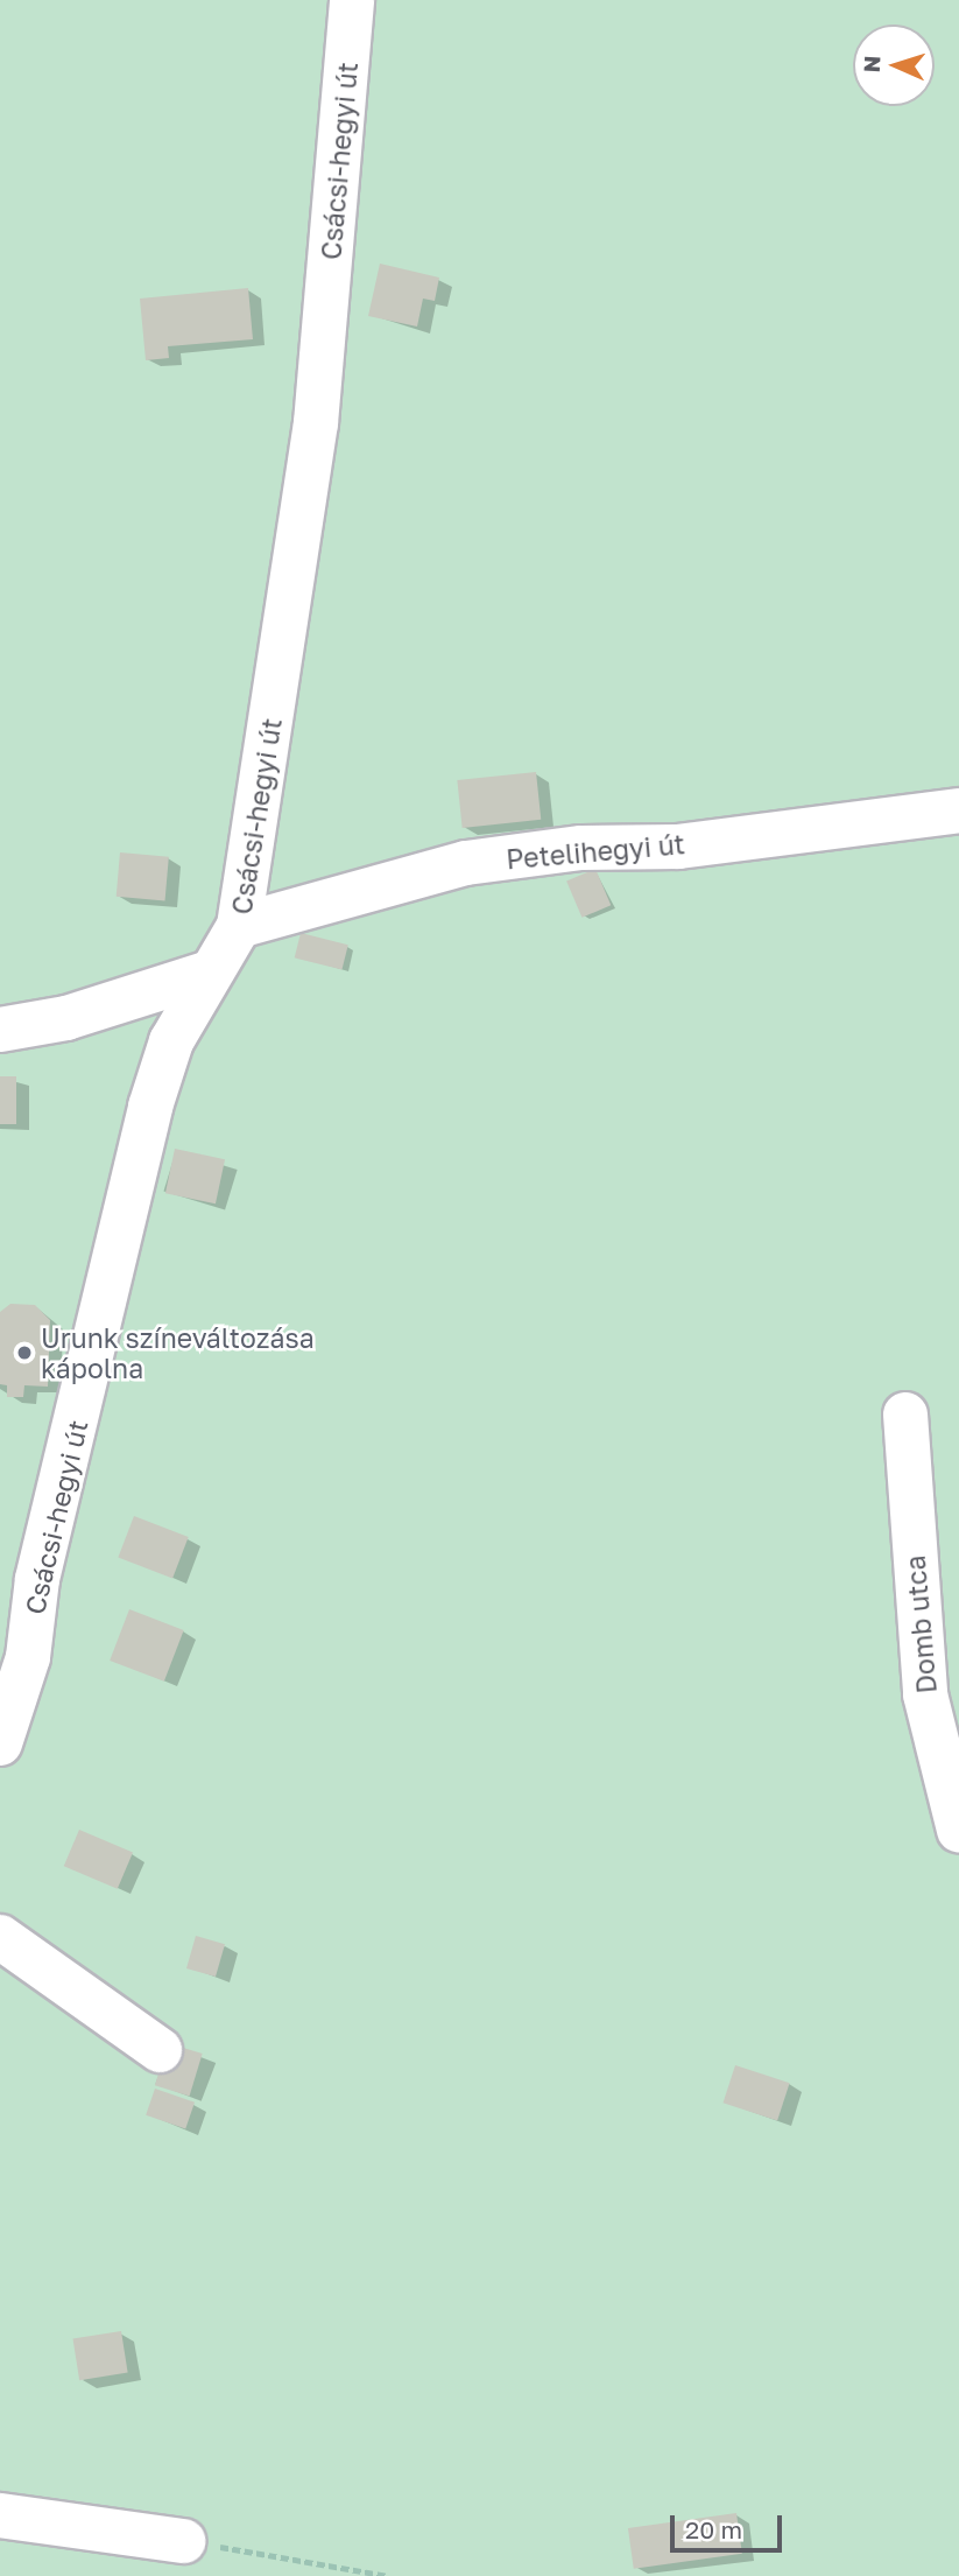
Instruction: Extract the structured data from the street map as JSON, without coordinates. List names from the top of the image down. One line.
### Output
{"streets":{"street":["Csácsi-hegyi út","Petelihegyi út","Domb utca"]},"crossings":[["Csácsi-hegyi út","Petelihegyi út"]],"places":["Urunk színeváltozása kápolna"],"scale_bar":"20 m","north":"left"}
